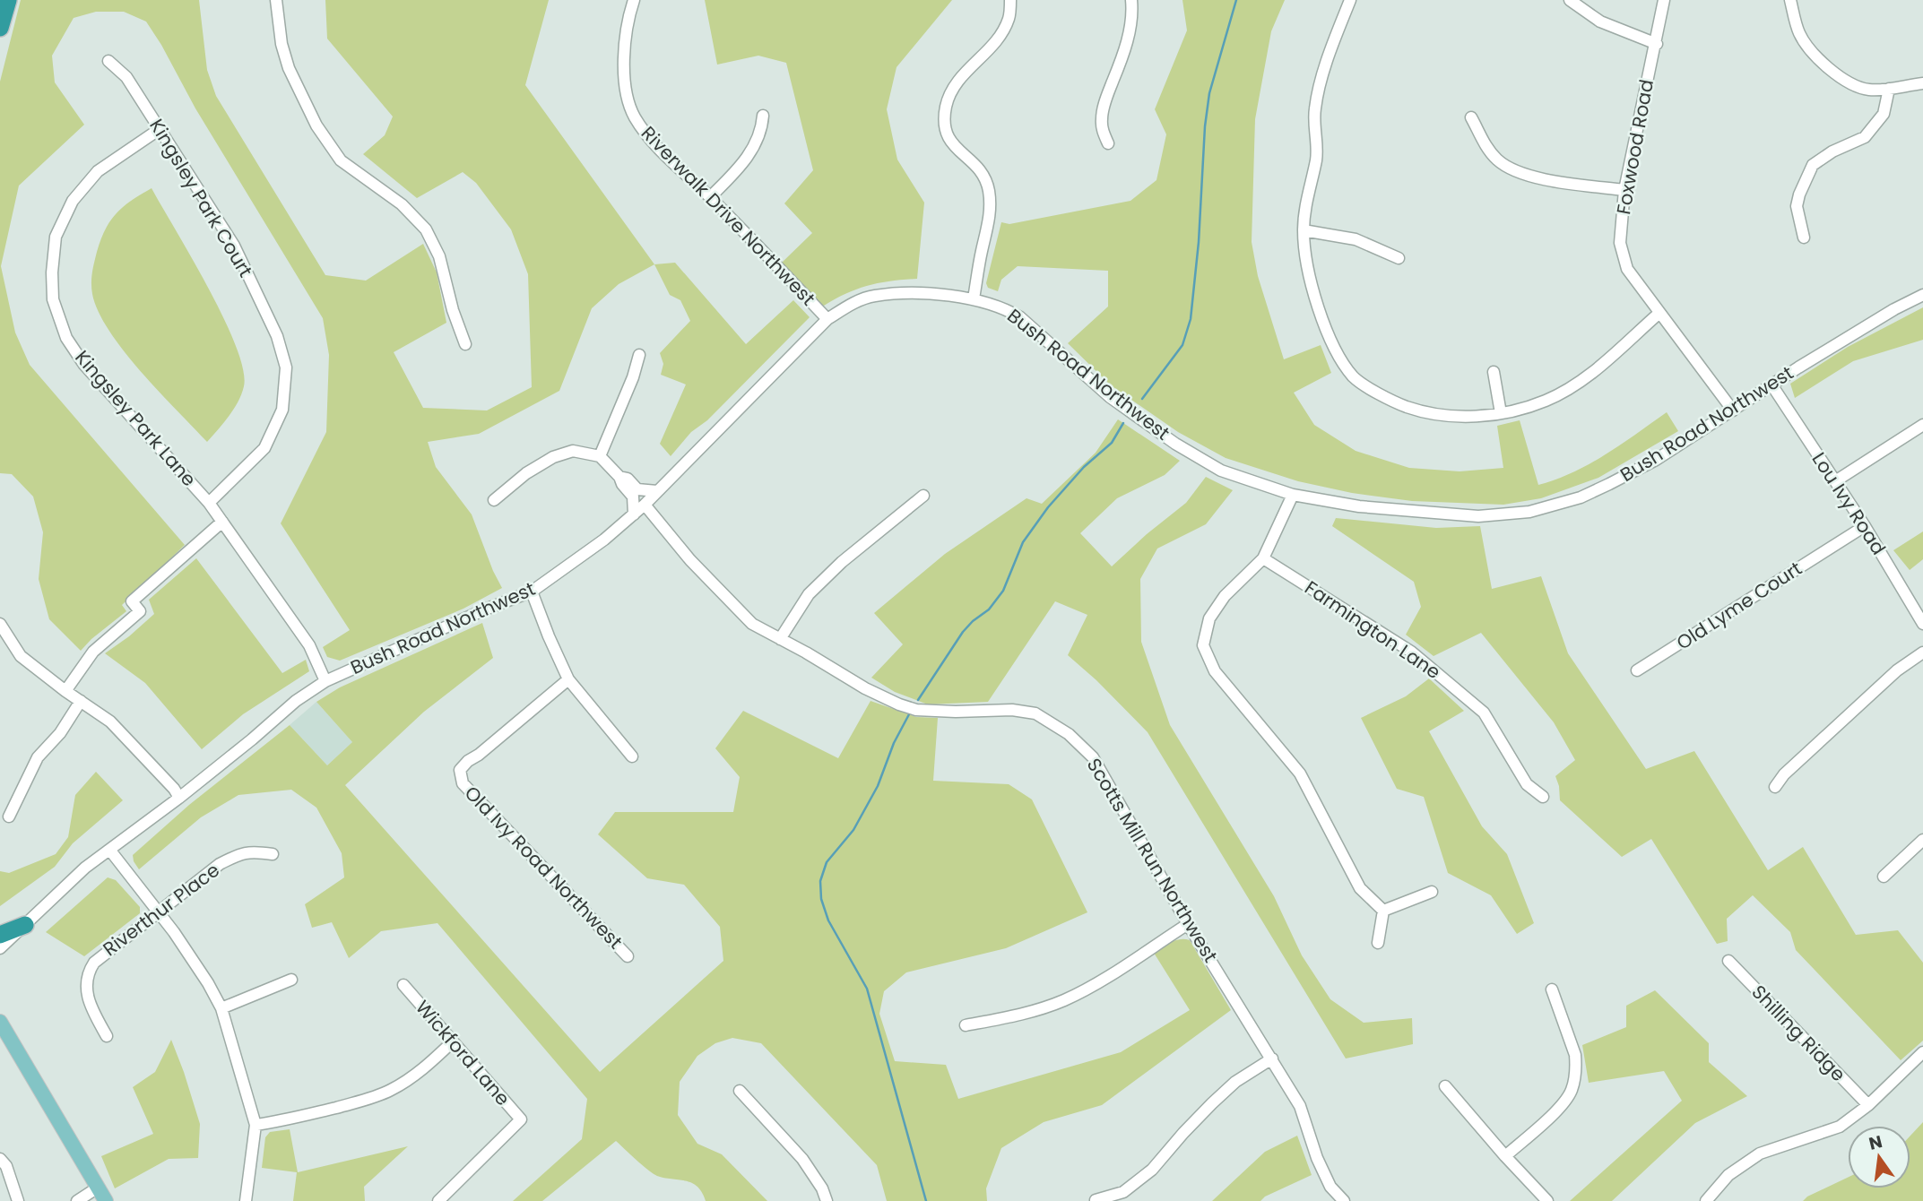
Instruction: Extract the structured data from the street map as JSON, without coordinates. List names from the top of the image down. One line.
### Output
{"streets":{"street":["Foxwood Road","Kingsley Park Court","Riverwalk Drive Northwest","Bush Road Northwest","Kingsley Park Lane","Lou Ivy Road","Old Lyme Court","Farmington Lane","Scotts Mill Run Northwest","Old Ivy Road Northwest","Riverthur Place","Shilling Ridge","Wickford Lane"]},"crossings":[["Foxwood Road","Bush Road Northwest"],["Kingsley Park Court","Kingsley Park Lane"],["Riverwalk Drive Northwest","Bush Road Northwest"],["Bush Road Northwest","Kingsley Park Lane"],["Bush Road Northwest","Lou Ivy Road"],["Bush Road Northwest","Scotts Mill Run Northwest"],["Lou Ivy Road","Old Lyme Court"]],"north":"top"}
